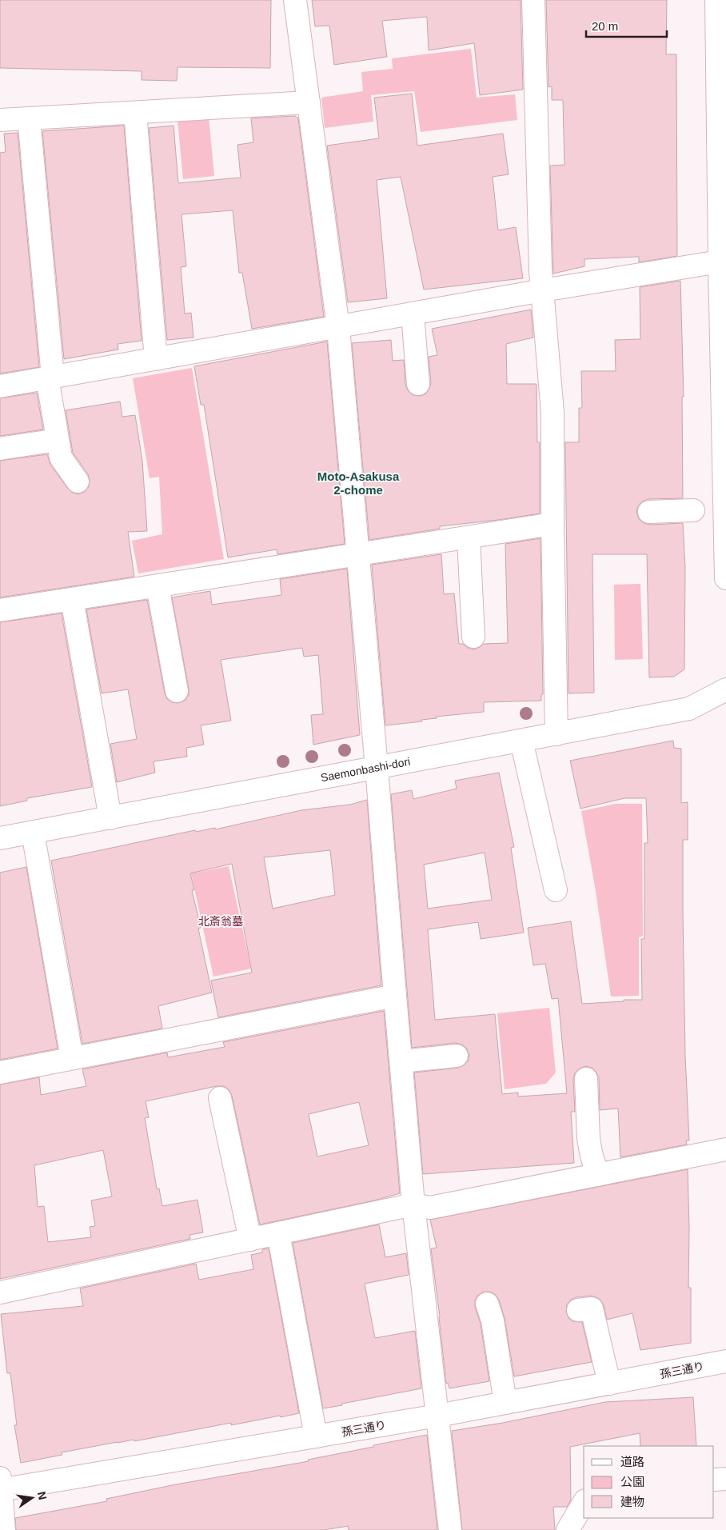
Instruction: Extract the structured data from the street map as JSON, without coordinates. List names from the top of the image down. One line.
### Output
{"streets":{"street":["Saemonbashi-dori","孫三通り"]},"districts":["Moto-Asakusa 2-chome"],"parks":["北斎翁墓"],"legend":["道路","公園","建物"],"scale_bar":"20 m","north":"right"}
